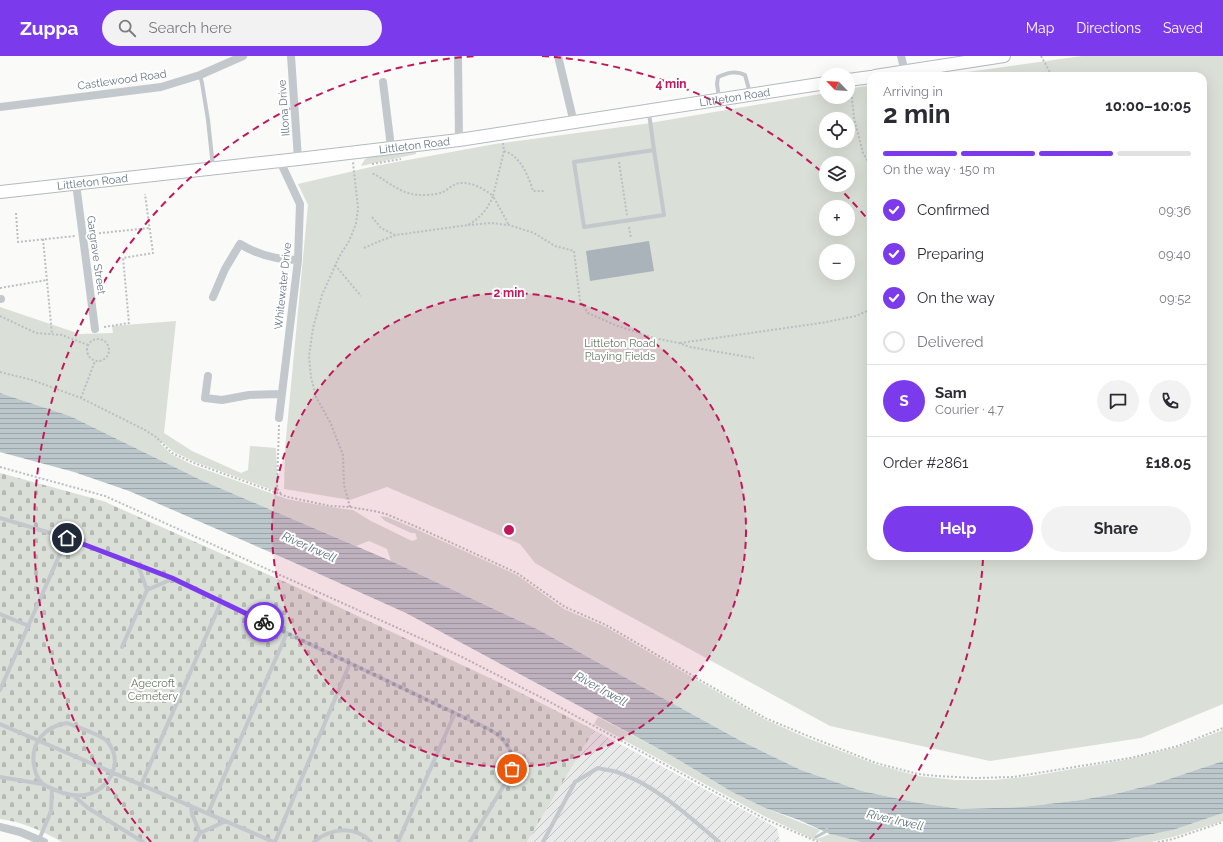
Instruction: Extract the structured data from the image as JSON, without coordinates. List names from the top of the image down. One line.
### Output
{"streets":{"street":["Castlewood Road","Littleton Road","Illona Drive","Gargrave Street","Whitewater Drive"]},"crossings":[["Littleton Road","Illona Drive"],["Littleton Road","Gargrave Street"],["Littleton Road","Whitewater Drive"]],"water":["River Irwell"],"parks":["Littleton Road Playing Fields","Agecroft Cemetery"],"north":"top left","page":{"header":"Zuppa","search":"Search here","nav":["Map","Directions","Saved"],"map_buttons":["+","−"],"heading":["2 min","Arriving in","10:00–10:05"],"panel":["Sam","Courier · 4.7","Order #2861","£18.05"],"bar":"On the way · 150 m","list":[["Confirmed","09:36"],["Preparing","09:40"],["On the way","09:52"],"Delivered"],"round":"S","buttons":["Help","Share"]},"rings":["4 min","2 min"]}
